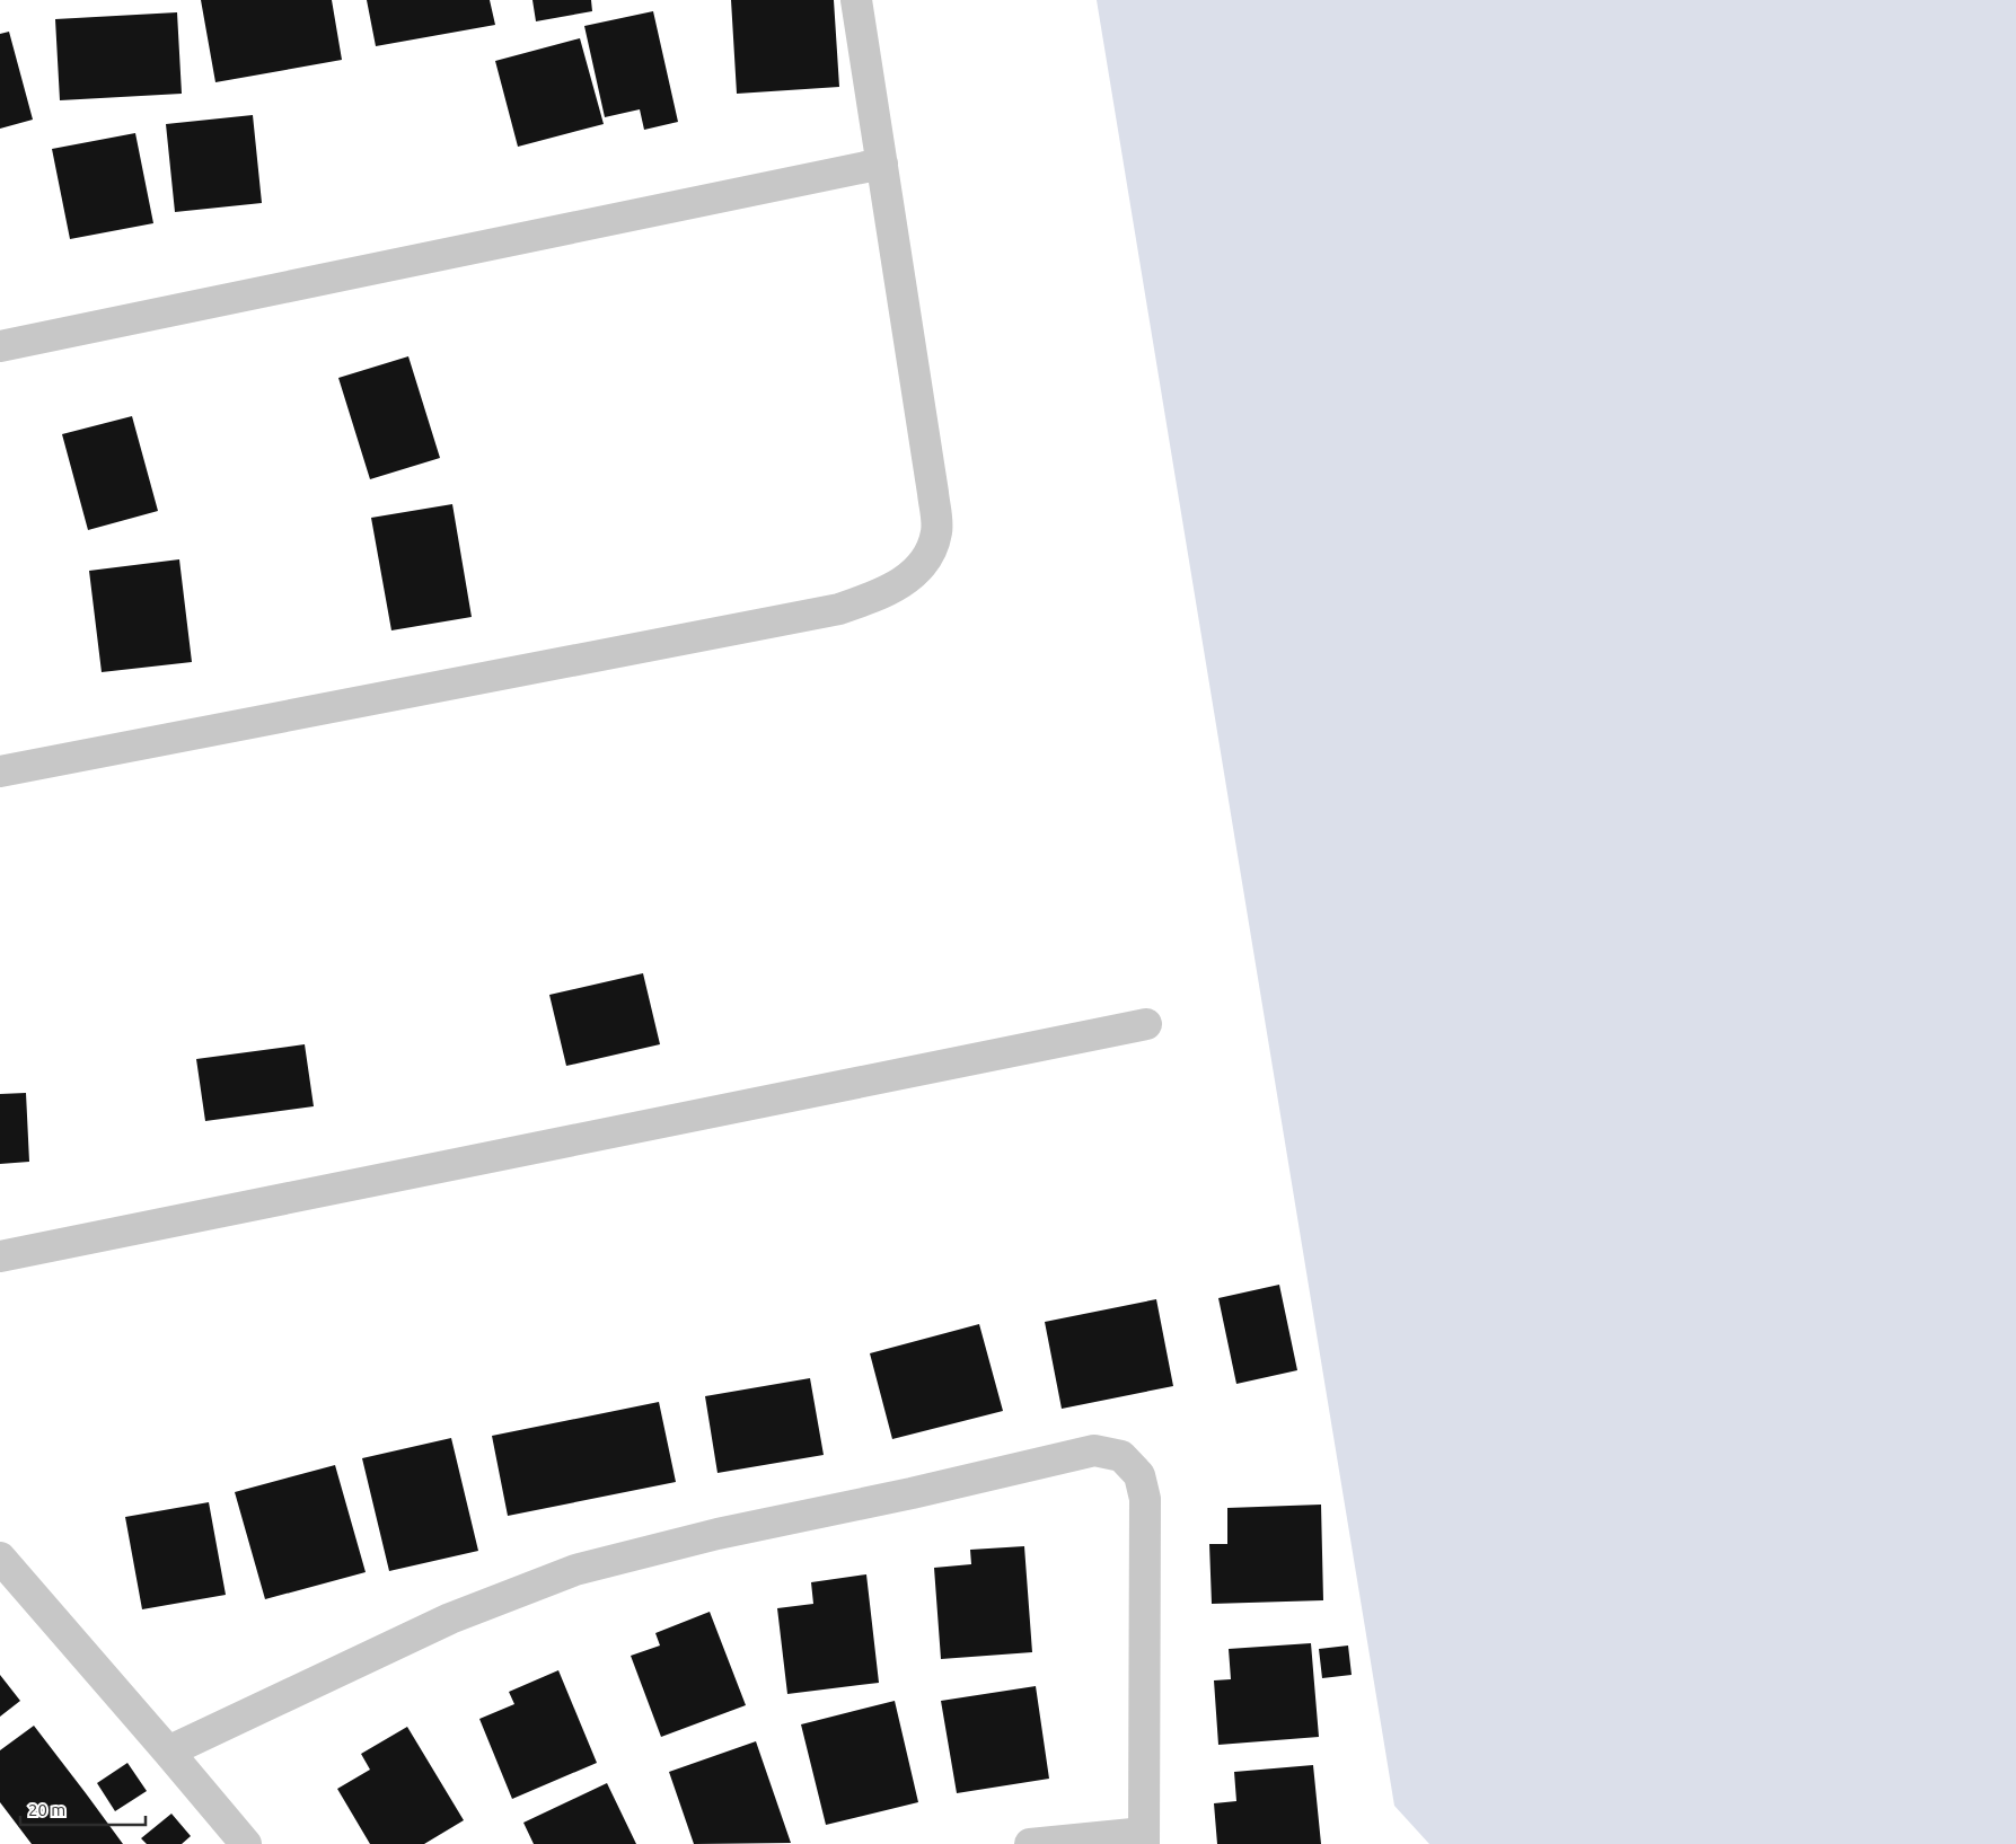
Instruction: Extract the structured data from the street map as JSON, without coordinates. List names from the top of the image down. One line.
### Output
{"scale_bar":"20 m"}
